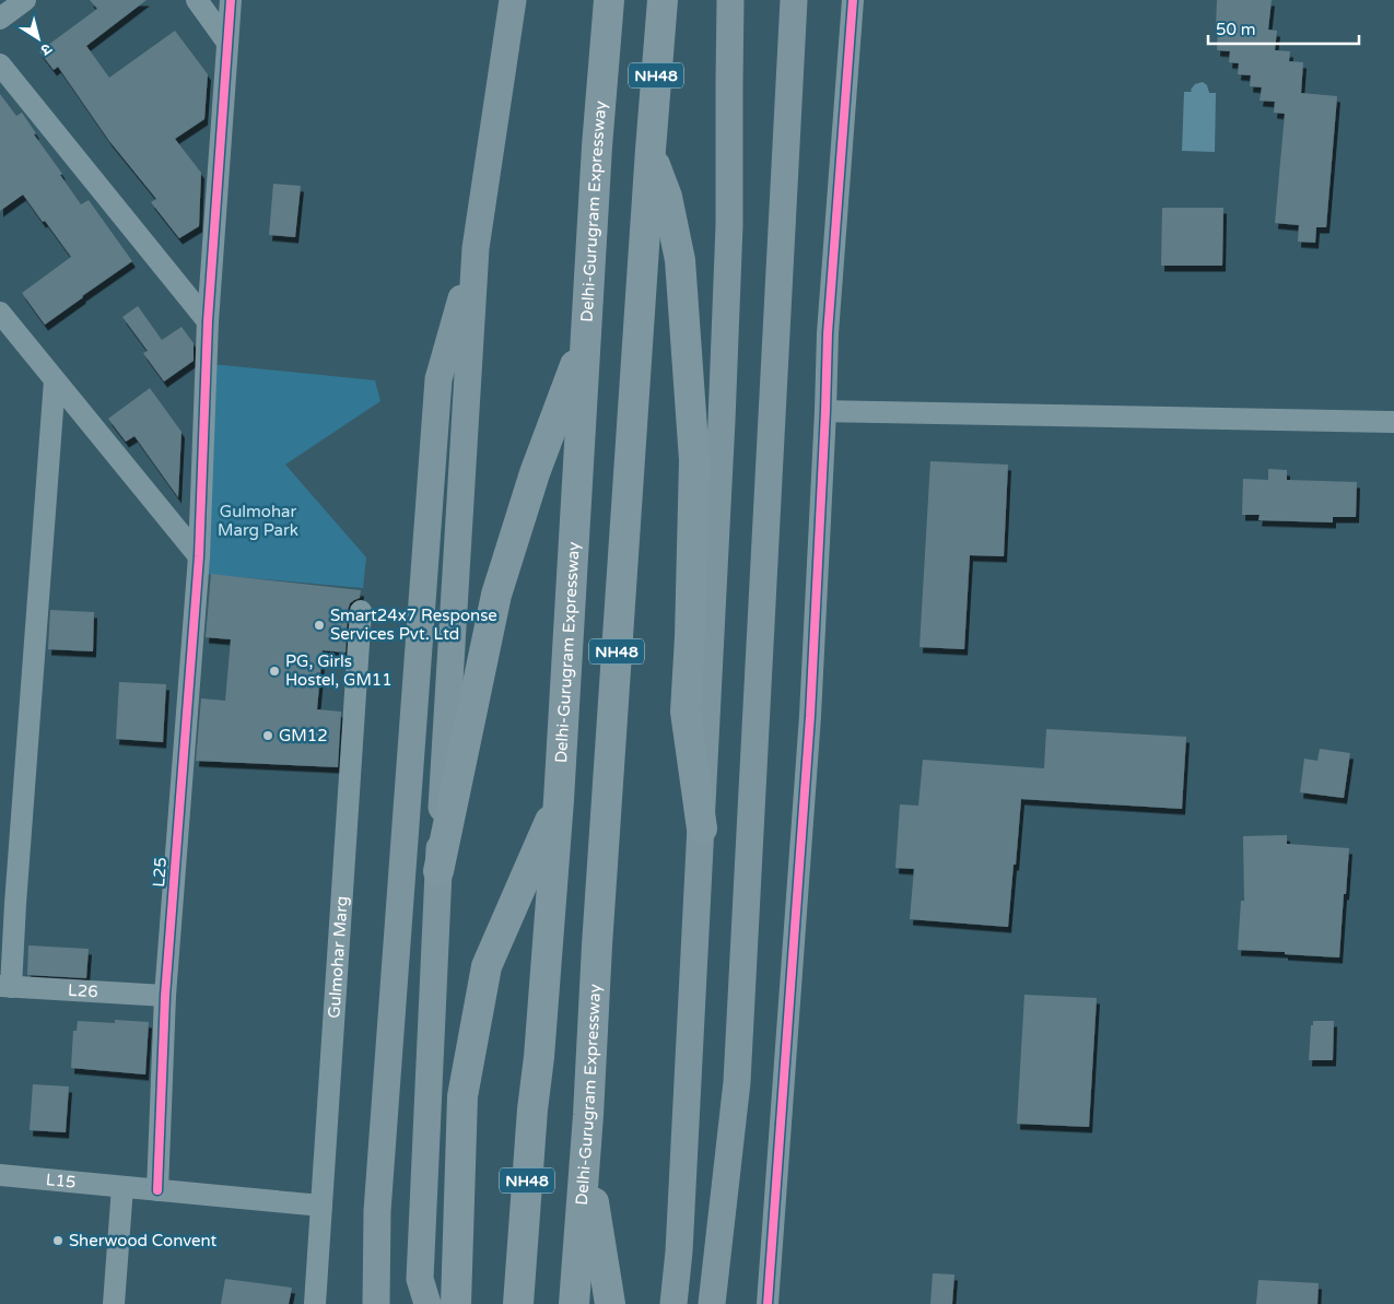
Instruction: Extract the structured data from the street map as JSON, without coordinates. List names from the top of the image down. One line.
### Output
{"streets":{"highway":["NH48","Delhi-Gurugram Expressway"],"street":["L25","Gulmohar Marg","L26","L15"]},"crossings":[["L25","L26"],["L25","L15"],["Gulmohar Marg","L15"]],"parks":["Gulmohar Marg Park"],"places":["Smart24x7 Response Services Pvt. Ltd","PG, Girls Hostel, GM11","GM12","Sherwood Convent"],"scale_bar":"50 m","north":"bottom right"}
